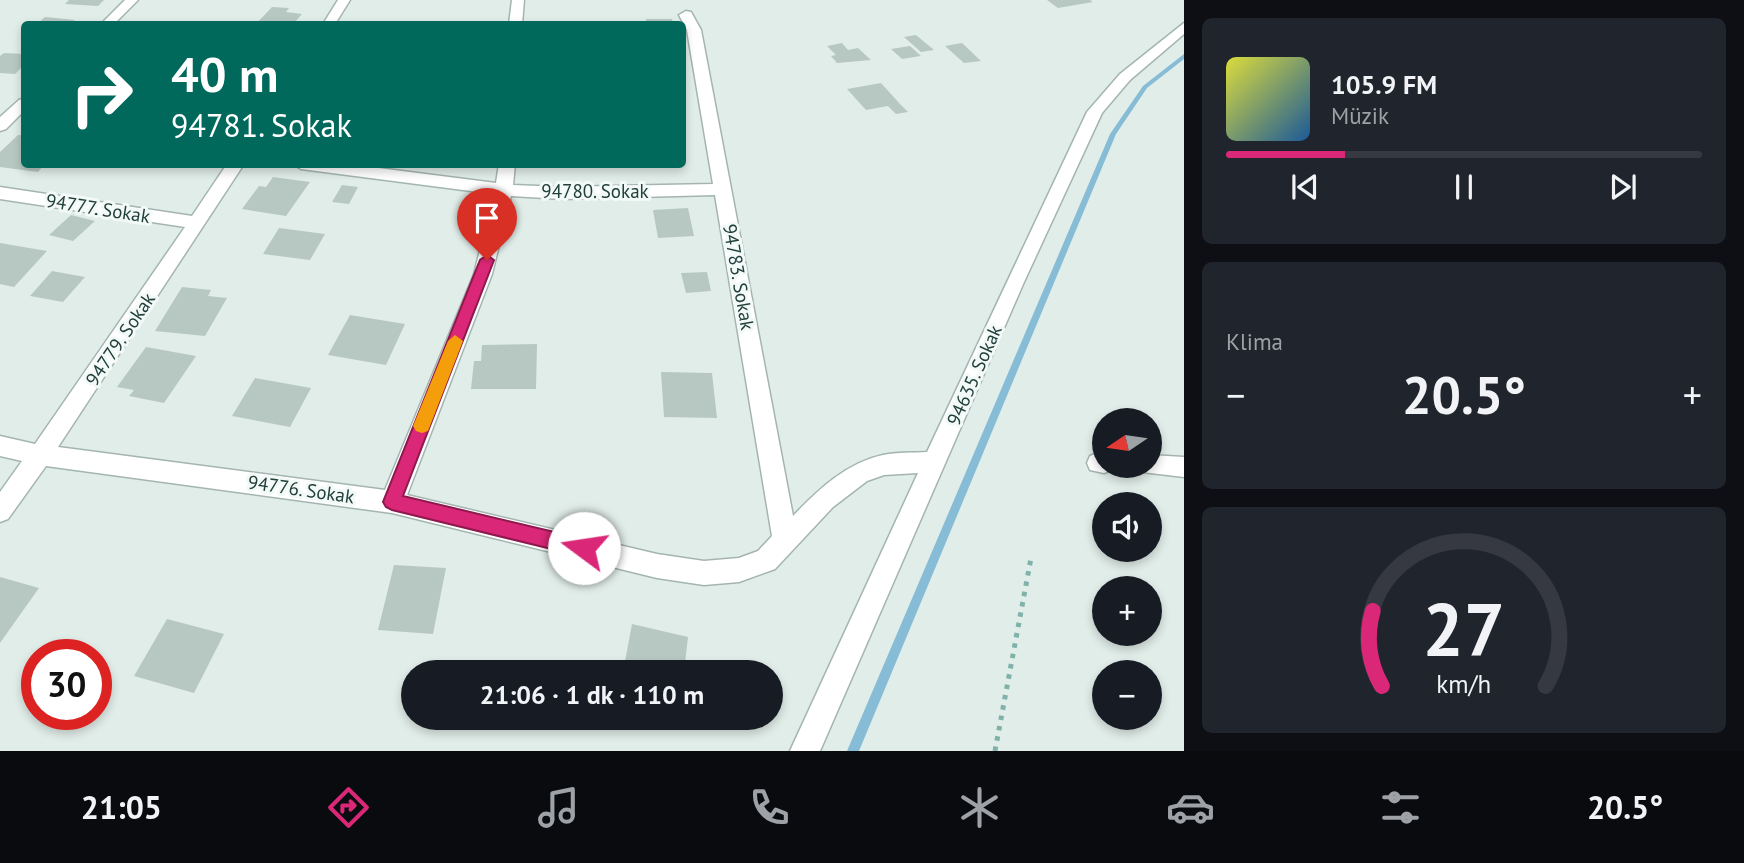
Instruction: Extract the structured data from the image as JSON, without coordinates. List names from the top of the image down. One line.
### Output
{"streets":{"street":["94780. Sokak","94777. Sokak","94783. Sokak","94779. Sokak","94635. Sokak","94776. Sokak"]},"crossings":[["94780. Sokak","94783. Sokak"],["94777. Sokak","94779. Sokak"],["94783. Sokak","94776. Sokak"],["94779. Sokak","94776. Sokak"],["94635. Sokak","94776. Sokak"]],"north":"left","page":{"turn":["40 m","94781. Sokak"],"song":["105.9 FM","Müzik"],"tile":"Klima","heat":["−","20.5°","+"],"map_buttons":["+","−"],"limit":"30","trip":"21:06 · 1 dk · 110 m","tabs":["21:05","20.5°"],"gauge":["27","km/h"]}}
